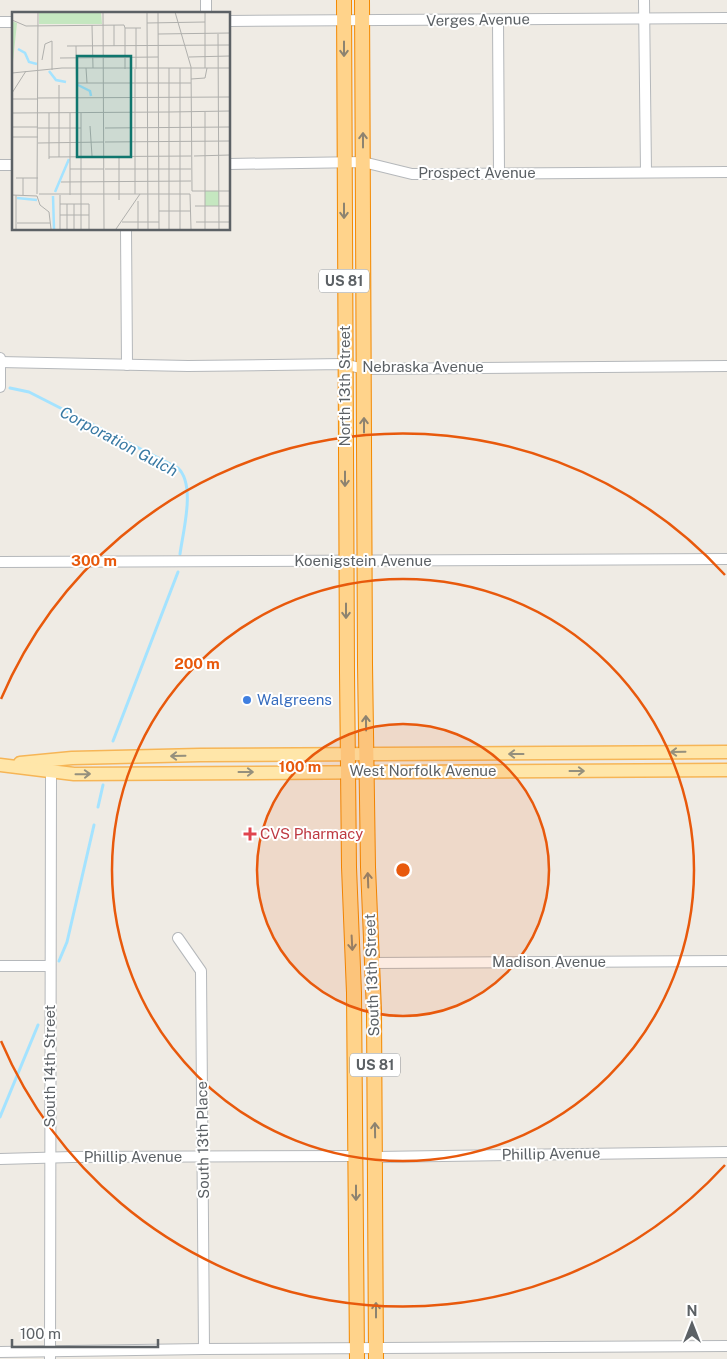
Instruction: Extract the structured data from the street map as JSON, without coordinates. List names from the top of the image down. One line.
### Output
{"streets":{"highway":["US 81","North 13th Street","South 13th Street"],"main road":["West Norfolk Avenue"],"street":["Verges Avenue","Prospect Avenue","Nebraska Avenue","Koenigstein Avenue","Madison Avenue","South 14th Street","South 13th Place","Phillip Avenue"]},"crossings":[["Verges Avenue","North 13th Street"],["Prospect Avenue","North 13th Street"],["Nebraska Avenue","North 13th Street"],["North 13th Street","Koenigstein Avenue"],["North 13th Street","West Norfolk Avenue"],["North 13th Street","South 13th Street"],["West Norfolk Avenue","South 13th Street"],["West Norfolk Avenue","South 14th Street"],["Madison Avenue","South 13th Street"],["South 13th Street","Phillip Avenue"],["South 14th Street","Phillip Avenue"],["South 13th Place","Phillip Avenue"]],"water":["Corporation Gulch"],"places":{"other":["Walgreens"],"health":["CVS Pharmacy"]},"scale_bar":"100 m","north":"top","rings":["300 m","200 m","100 m"]}
